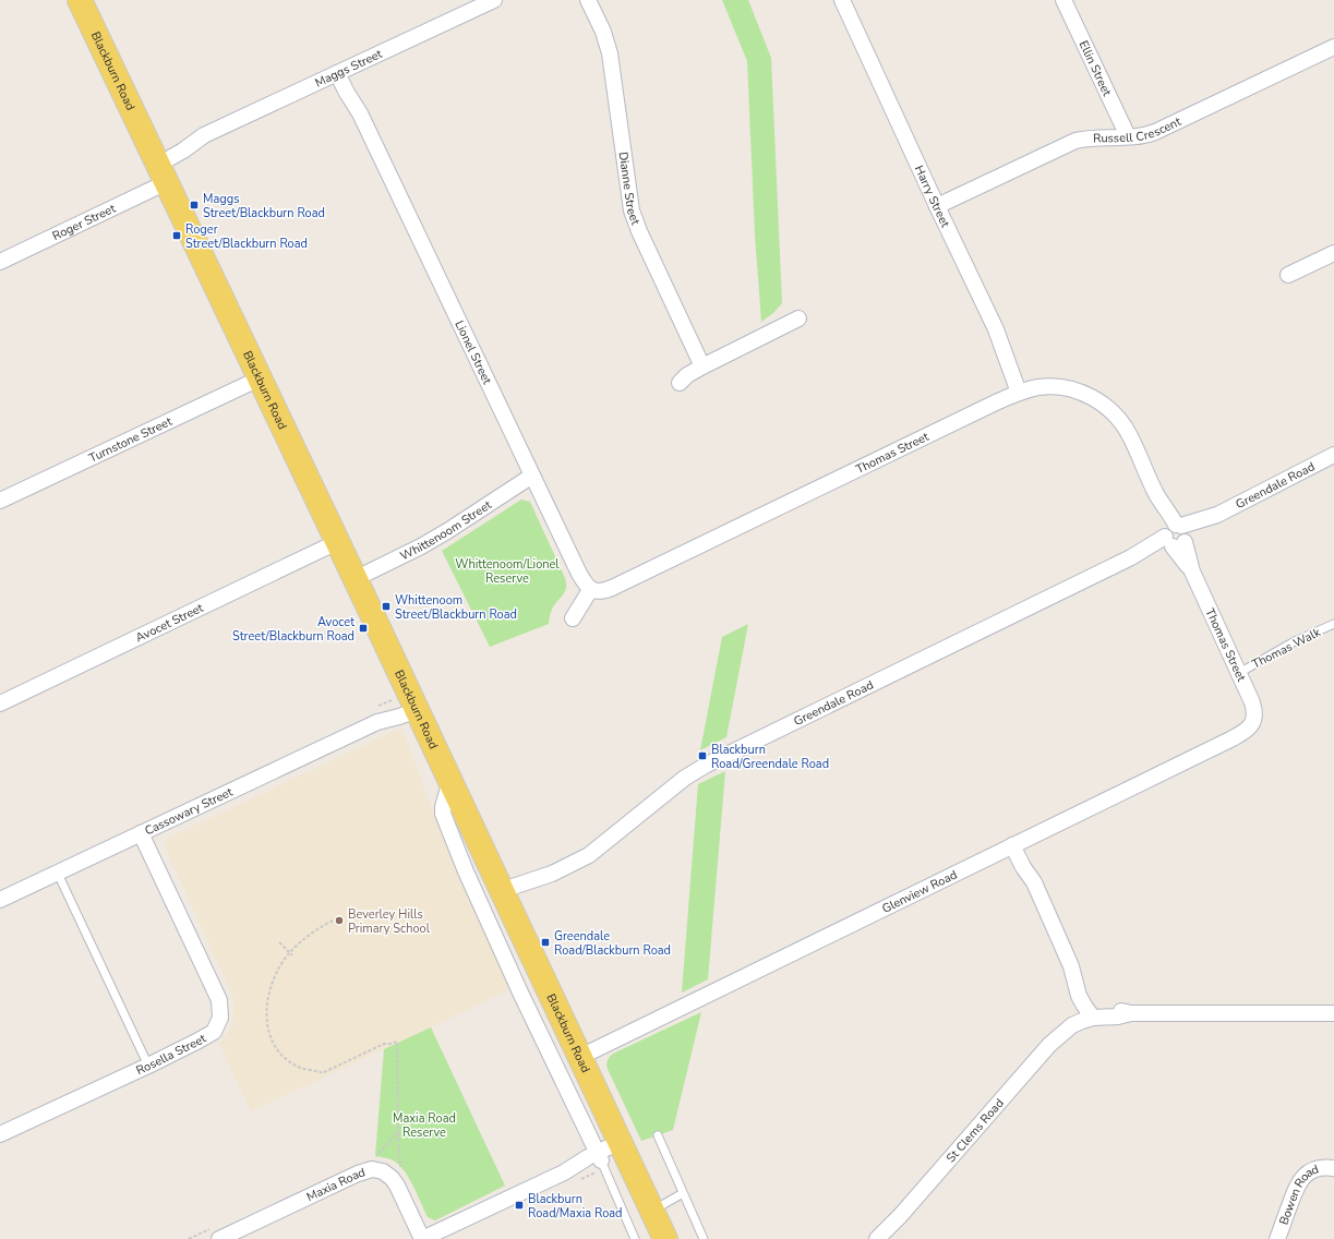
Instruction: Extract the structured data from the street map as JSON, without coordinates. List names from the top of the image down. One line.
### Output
{"streets":{"main road":["Blackburn Road"],"street":["Maggs Street","Ellin Street","Russell Crescent","Dianne Street","Harry Street","Roger Street","Lionel Street","Turnstone Street","Thomas Street","Greendale Road","Whittenoom Street","Avocet Street","Cassowary Street","Glenview Road","Rosella Street","St Clems Road","Maxia Road","Bowen Road"],"lane":["Thomas Walk"]},"crossings":[["Maggs Street","Blackburn Road"],["Maggs Street","Roger Street"],["Maggs Street","Lionel Street"],["Ellin Street","Russell Crescent"],["Blackburn Road","Roger Street"],["Blackburn Road","Turnstone Street"],["Blackburn Road","Greendale Road"],["Blackburn Road","Whittenoom Street"],["Blackburn Road","Avocet Street"],["Blackburn Road","Cassowary Street"],["Blackburn Road","Glenview Road"],["Blackburn Road","Maxia Road"],["Russell Crescent","Harry Street"],["Harry Street","Thomas Street"],["Lionel Street","Thomas Street"],["Lionel Street","Whittenoom Street"],["Thomas Street","Greendale Road"],["Thomas Street","Thomas Walk"],["Thomas Street","Glenview Road"],["Cassowary Street","Rosella Street"]],"parks":["Whittenoom/Lionel Reserve","Maxia Road Reserve"],"places":{"transit":["Maggs Street/Blackburn Road","Roger Street/Blackburn Road","Whittenoom Street/Blackburn Road","Avocet Street/Blackburn Road","Blackburn Road/Greendale Road","Greendale Road/Blackburn Road","Blackburn Road/Maxia Road"],"other":["Beverley Hills Primary School"]}}
